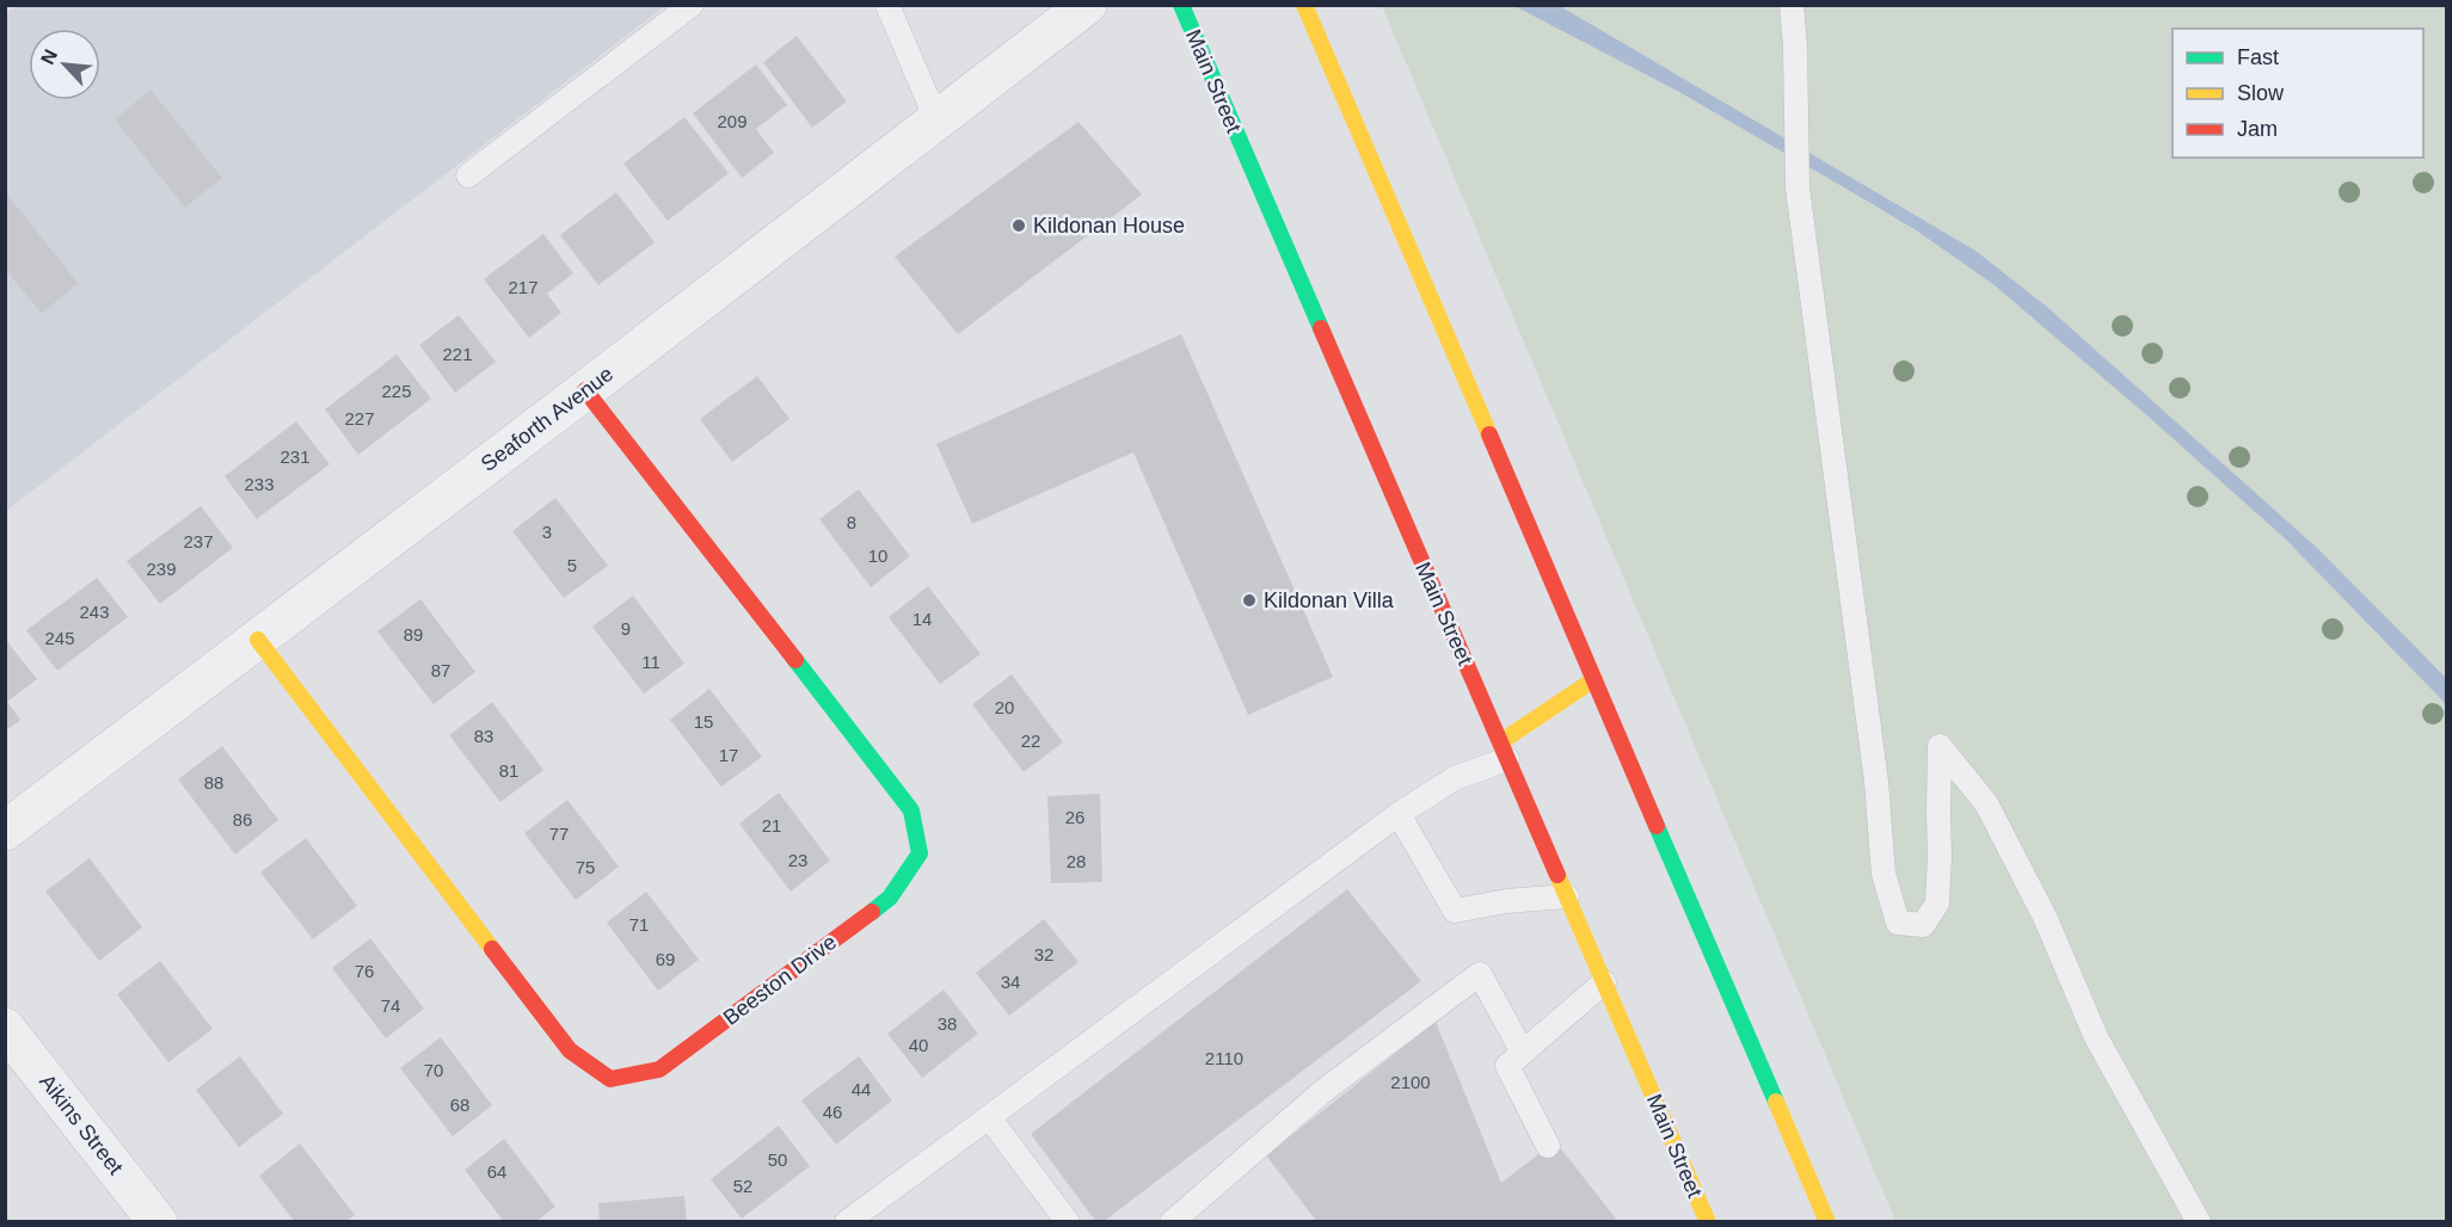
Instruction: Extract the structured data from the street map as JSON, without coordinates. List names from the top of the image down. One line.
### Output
{"streets":{"main road":["Main Street","Beeston Drive"],"street":["Seaforth Avenue","Aikins Street"]},"crossings":[["Seaforth Avenue","Beeston Drive"]],"places":["Kildonan House","Kildonan Villa"],"house_numbers":["209","217","221","225","227","231","233","8","3","237","10","5","239","243","14","9","89","245","11","87","20","15","83","22","17","81","88","26","86","21","77","23","28","75","71","32","69","76","34","74","38","40","2110","70","2100","44","68","46","50","64","52"],"legend":["Fast","Slow","Jam"],"north":"top left"}
